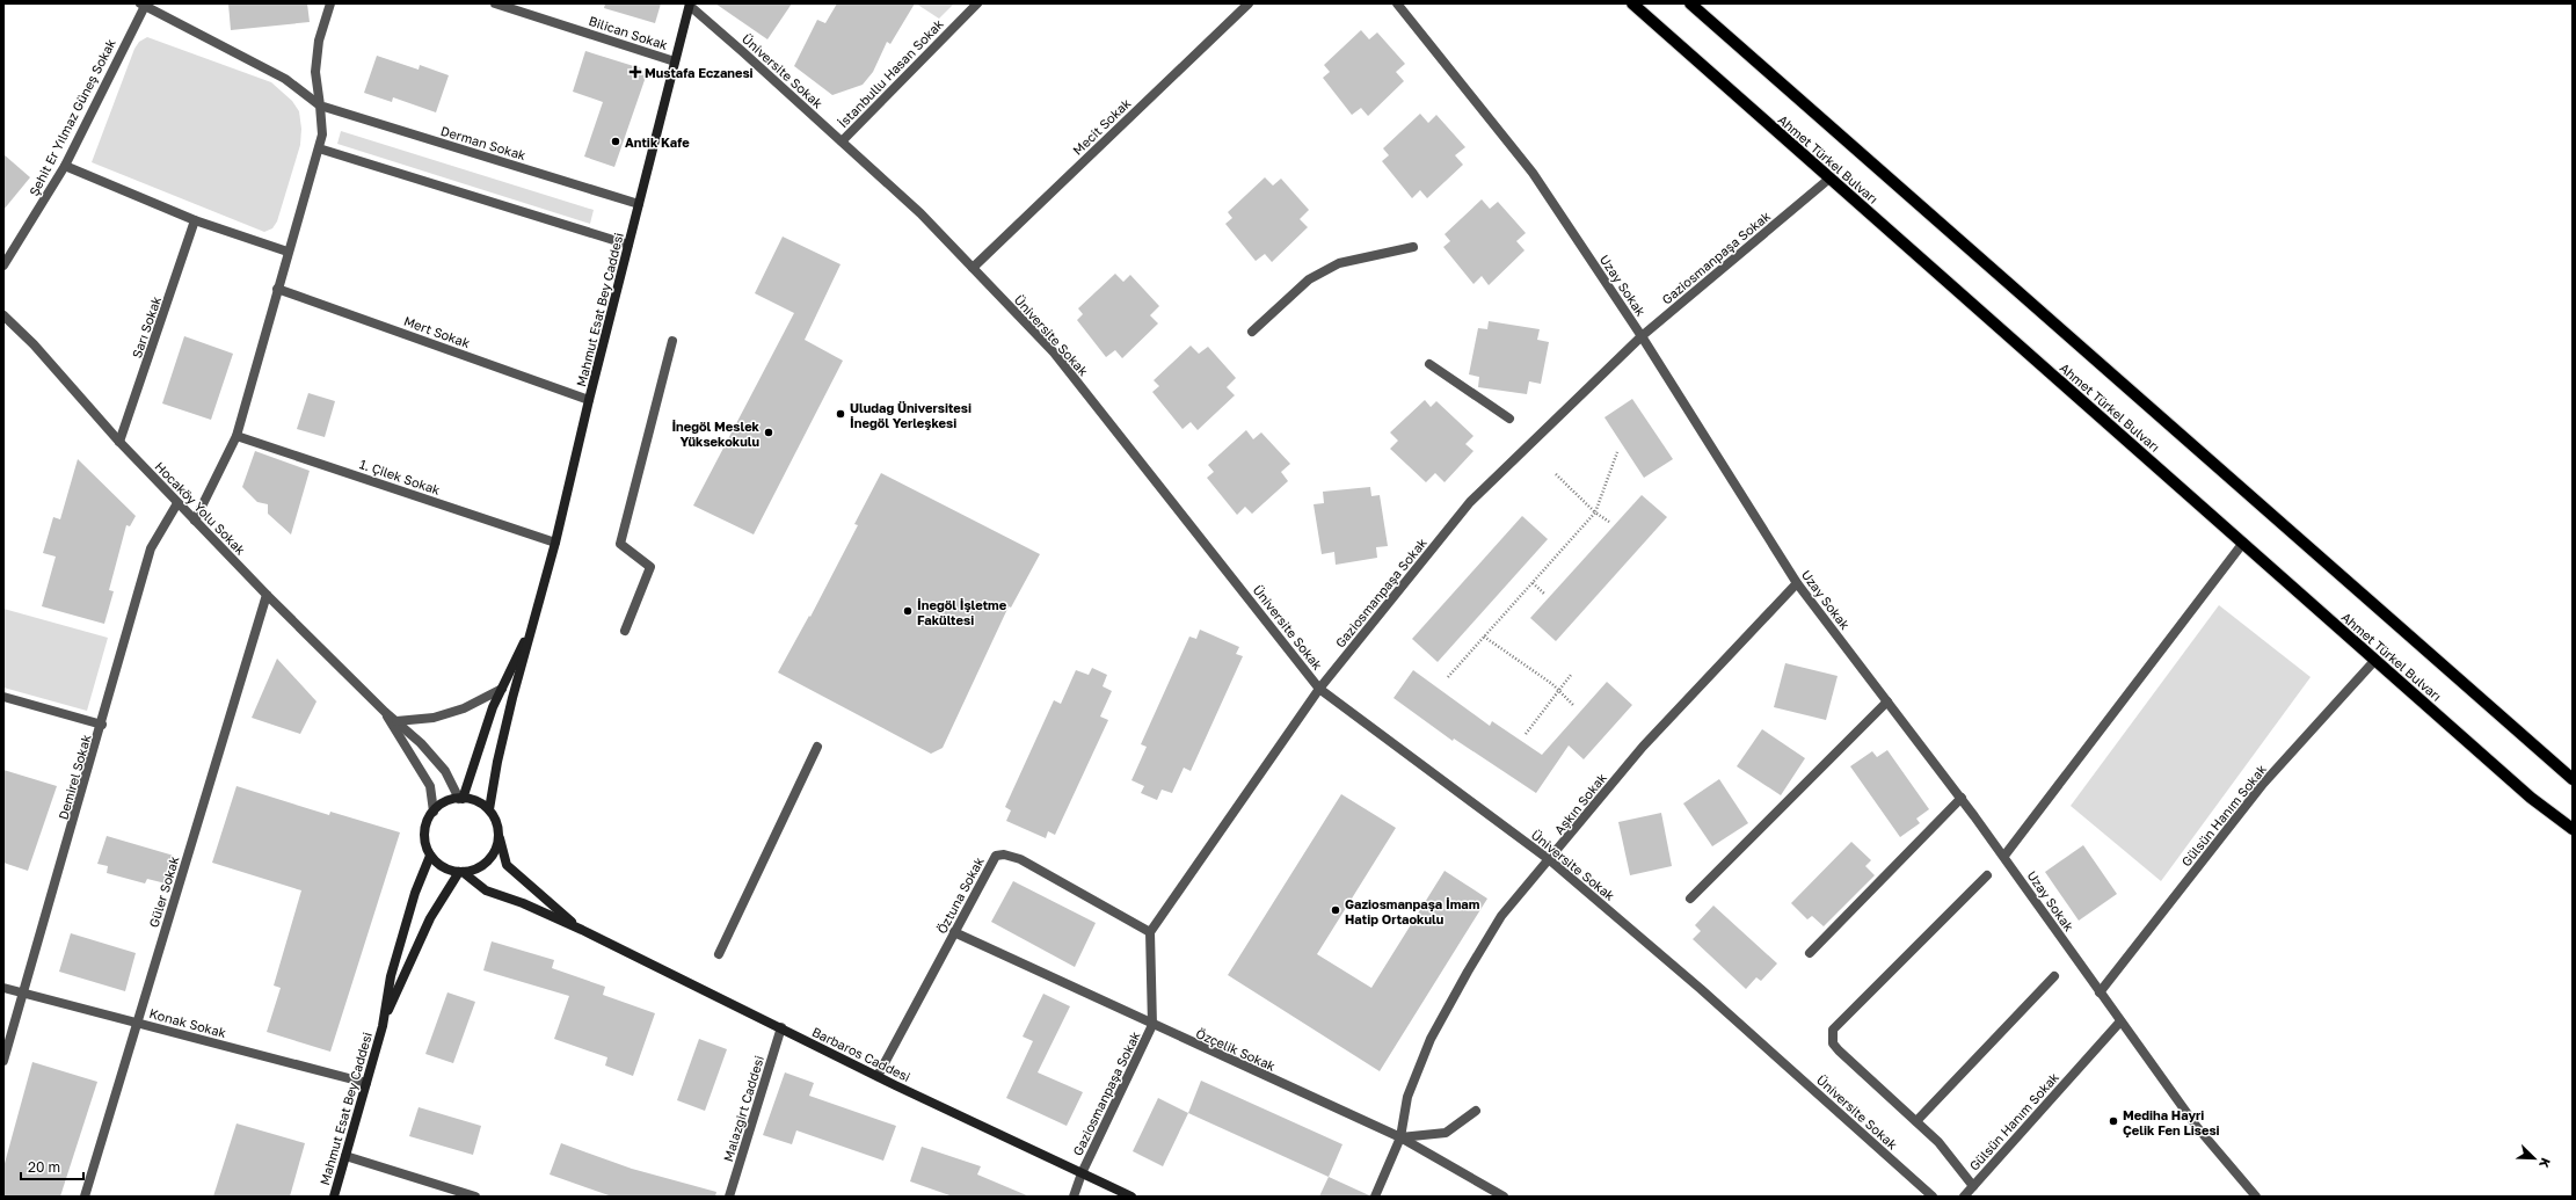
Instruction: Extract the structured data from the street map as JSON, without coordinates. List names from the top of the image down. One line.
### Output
{"streets":{"main road":["Ahmet Türkel Bulvarı","Mahmut Esat Bey Caddesi","Barbaros Caddesi"],"street":["Bilican Sokak","Üniversite Sokak","İstanbullu Hasan Sokak","Şehit Er Yılmaz Güneş Sokak","Mecit Sokak","Derman Sokak","Gaziosmanpaşa Sokak","Uzay Sokak","Sarı Sokak","Mert Sokak","1. Çilek Sokak","Hocaköy Yolu Sokak","Demirel Sokak","Aşkın Sokak","Gülsün Hanım Sokak","Güler Sokak","Öztuna Sokak","Konak Sokak","Özçelik Sokak","Malazgirt Caddesi"]},"crossings":[["Bilican Sokak","Mahmut Esat Bey Caddesi"],["Üniversite Sokak","İstanbullu Hasan Sokak"],["Üniversite Sokak","Mecit Sokak"],["Üniversite Sokak","Gaziosmanpaşa Sokak"],["Üniversite Sokak","Mahmut Esat Bey Caddesi"],["Üniversite Sokak","Aşkın Sokak"],["Derman Sokak","Mahmut Esat Bey Caddesi"],["Ahmet Türkel Bulvarı","Gaziosmanpaşa Sokak"],["Ahmet Türkel Bulvarı","Gülsün Hanım Sokak"],["Gaziosmanpaşa Sokak","Uzay Sokak"],["Gaziosmanpaşa Sokak","Öztuna Sokak"],["Gaziosmanpaşa Sokak","Özçelik Sokak"],["Gaziosmanpaşa Sokak","Barbaros Caddesi"],["Uzay Sokak","Aşkın Sokak"],["Uzay Sokak","Gülsün Hanım Sokak"],["Mahmut Esat Bey Caddesi","Mert Sokak"],["Mahmut Esat Bey Caddesi","1. Çilek Sokak"],["Mahmut Esat Bey Caddesi","Konak Sokak"],["Sarı Sokak","Hocaköy Yolu Sokak"],["Hocaköy Yolu Sokak","Demirel Sokak"],["Hocaköy Yolu Sokak","Güler Sokak"],["Demirel Sokak","Konak Sokak"],["Aşkın Sokak","Özçelik Sokak"],["Güler Sokak","Konak Sokak"],["Öztuna Sokak","Özçelik Sokak"],["Öztuna Sokak","Barbaros Caddesi"],["Barbaros Caddesi","Malazgirt Caddesi"]],"places":{"health":["Mustafa Eczanesi"],"other":["Antik Kafe","Uludağ Üniversitesi İnegöl Yerleşkesi","İnegöl Meslek Yüksekokulu","İnegöl İşletme Fakültesi","Gaziosmanpaşa İmam Hatip Ortaokulu","Mediha Hayri Çelik Fen Lisesi"]},"scale_bar":"20 m","north":"bottom right"}
